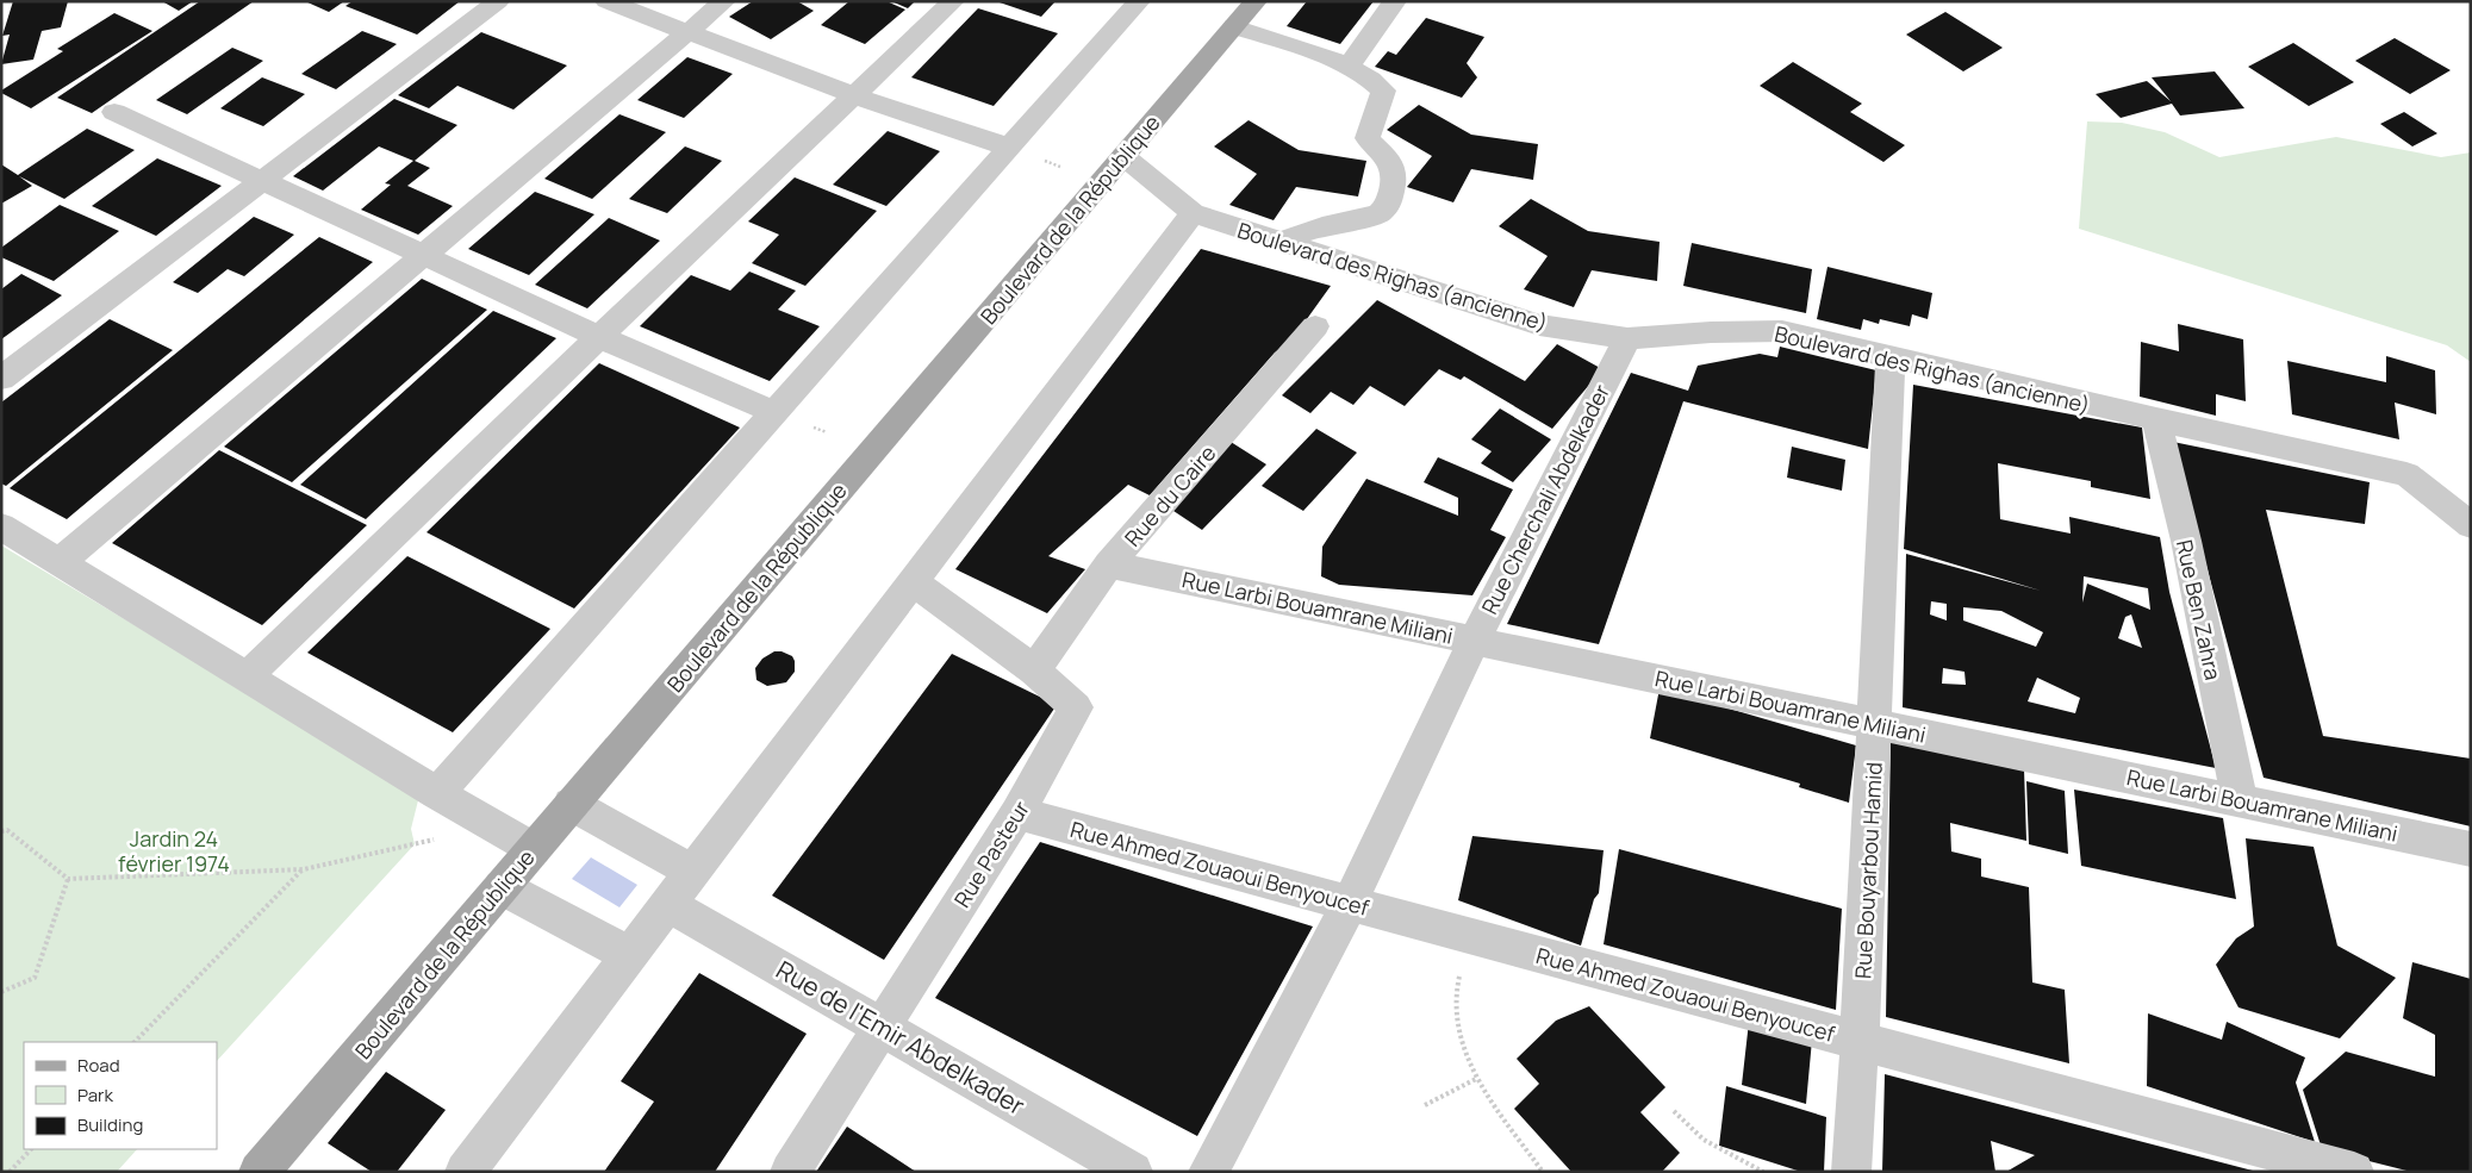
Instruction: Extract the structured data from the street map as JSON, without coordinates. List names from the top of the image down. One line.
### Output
{"streets":{"main road":["Boulevard de la République"],"street":["Boulevard des Righas (ancienne)","Rue du Caire","Rue Cherchali Abdelkader","Rue Larbi Bouamrane Miliani","Rue Ben Zahra","Rue Pasteur","Rue Ahmed Zouaoui Benyoucef","Rue Bouyarbou Hamid","Rue de l'Emir Abdelkader"]},"crossings":[["Boulevard de la République","Boulevard des Righas (ancienne)"],["Boulevard des Righas (ancienne)","Rue Cherchali Abdelkader"],["Boulevard des Righas (ancienne)","Rue Ben Zahra"],["Boulevard des Righas (ancienne)","Rue Bouyarbou Hamid"],["Rue du Caire","Rue Larbi Bouamrane Miliani"],["Rue du Caire","Rue Pasteur"],["Rue Cherchali Abdelkader","Rue Larbi Bouamrane Miliani"],["Rue Cherchali Abdelkader","Rue Ahmed Zouaoui Benyoucef"],["Rue Larbi Bouamrane Miliani","Rue Ben Zahra"],["Rue Larbi Bouamrane Miliani","Rue Bouyarbou Hamid"],["Rue Pasteur","Rue Ahmed Zouaoui Benyoucef"],["Rue Pasteur","Rue de l'Emir Abdelkader"],["Rue Ahmed Zouaoui Benyoucef","Rue Bouyarbou Hamid"]],"parks":["Jardin 24 février 1974"],"legend":["Road","Park","Building"]}
